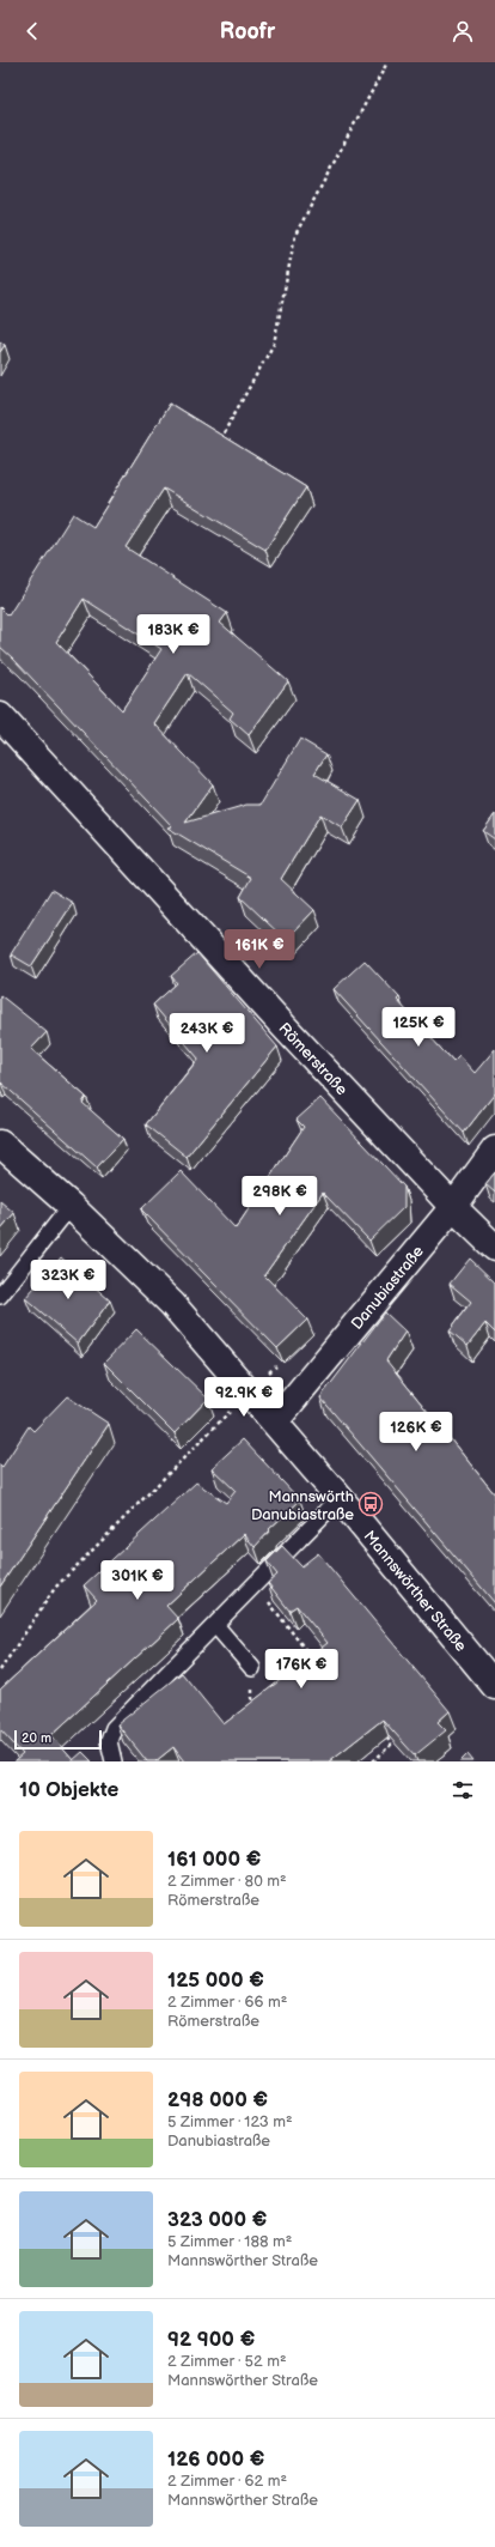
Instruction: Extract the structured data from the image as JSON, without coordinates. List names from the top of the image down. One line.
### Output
{"streets":{"street":["Römerstraße","Danubiastraße","Mannswörther Straße"]},"crossings":[["Römerstraße","Danubiastraße"],["Danubiastraße","Mannswörther Straße"]],"places":{"bus stop":["Mannswörth Danubiastraße"]},"scale_bar":"20 m","page":{"header":"Roofr","price":["183K €","161K €","125K €","243K €","298K €","323K €","92.9K €","126K €","301K €","176K €"],"scale":"20 m","heading":"10 Objekte","list":[{"name":"161 000 €","note":"2 Zimmer · 80 m² · Römerstraße"},{"name":"125 000 €","note":"2 Zimmer · 66 m² · Römerstraße"},{"name":"298 000 €","note":"5 Zimmer · 123 m² · Danubiastraße"},{"name":"323 000 €","note":"5 Zimmer · 188 m² · Mannswörther Straße"},{"name":"92 900 €","note":"2 Zimmer · 52 m² · Mannswörther Straße"},{"name":"126 000 €","note":"2 Zimmer · 62 m² · Mannswörther Straße"}]}}
